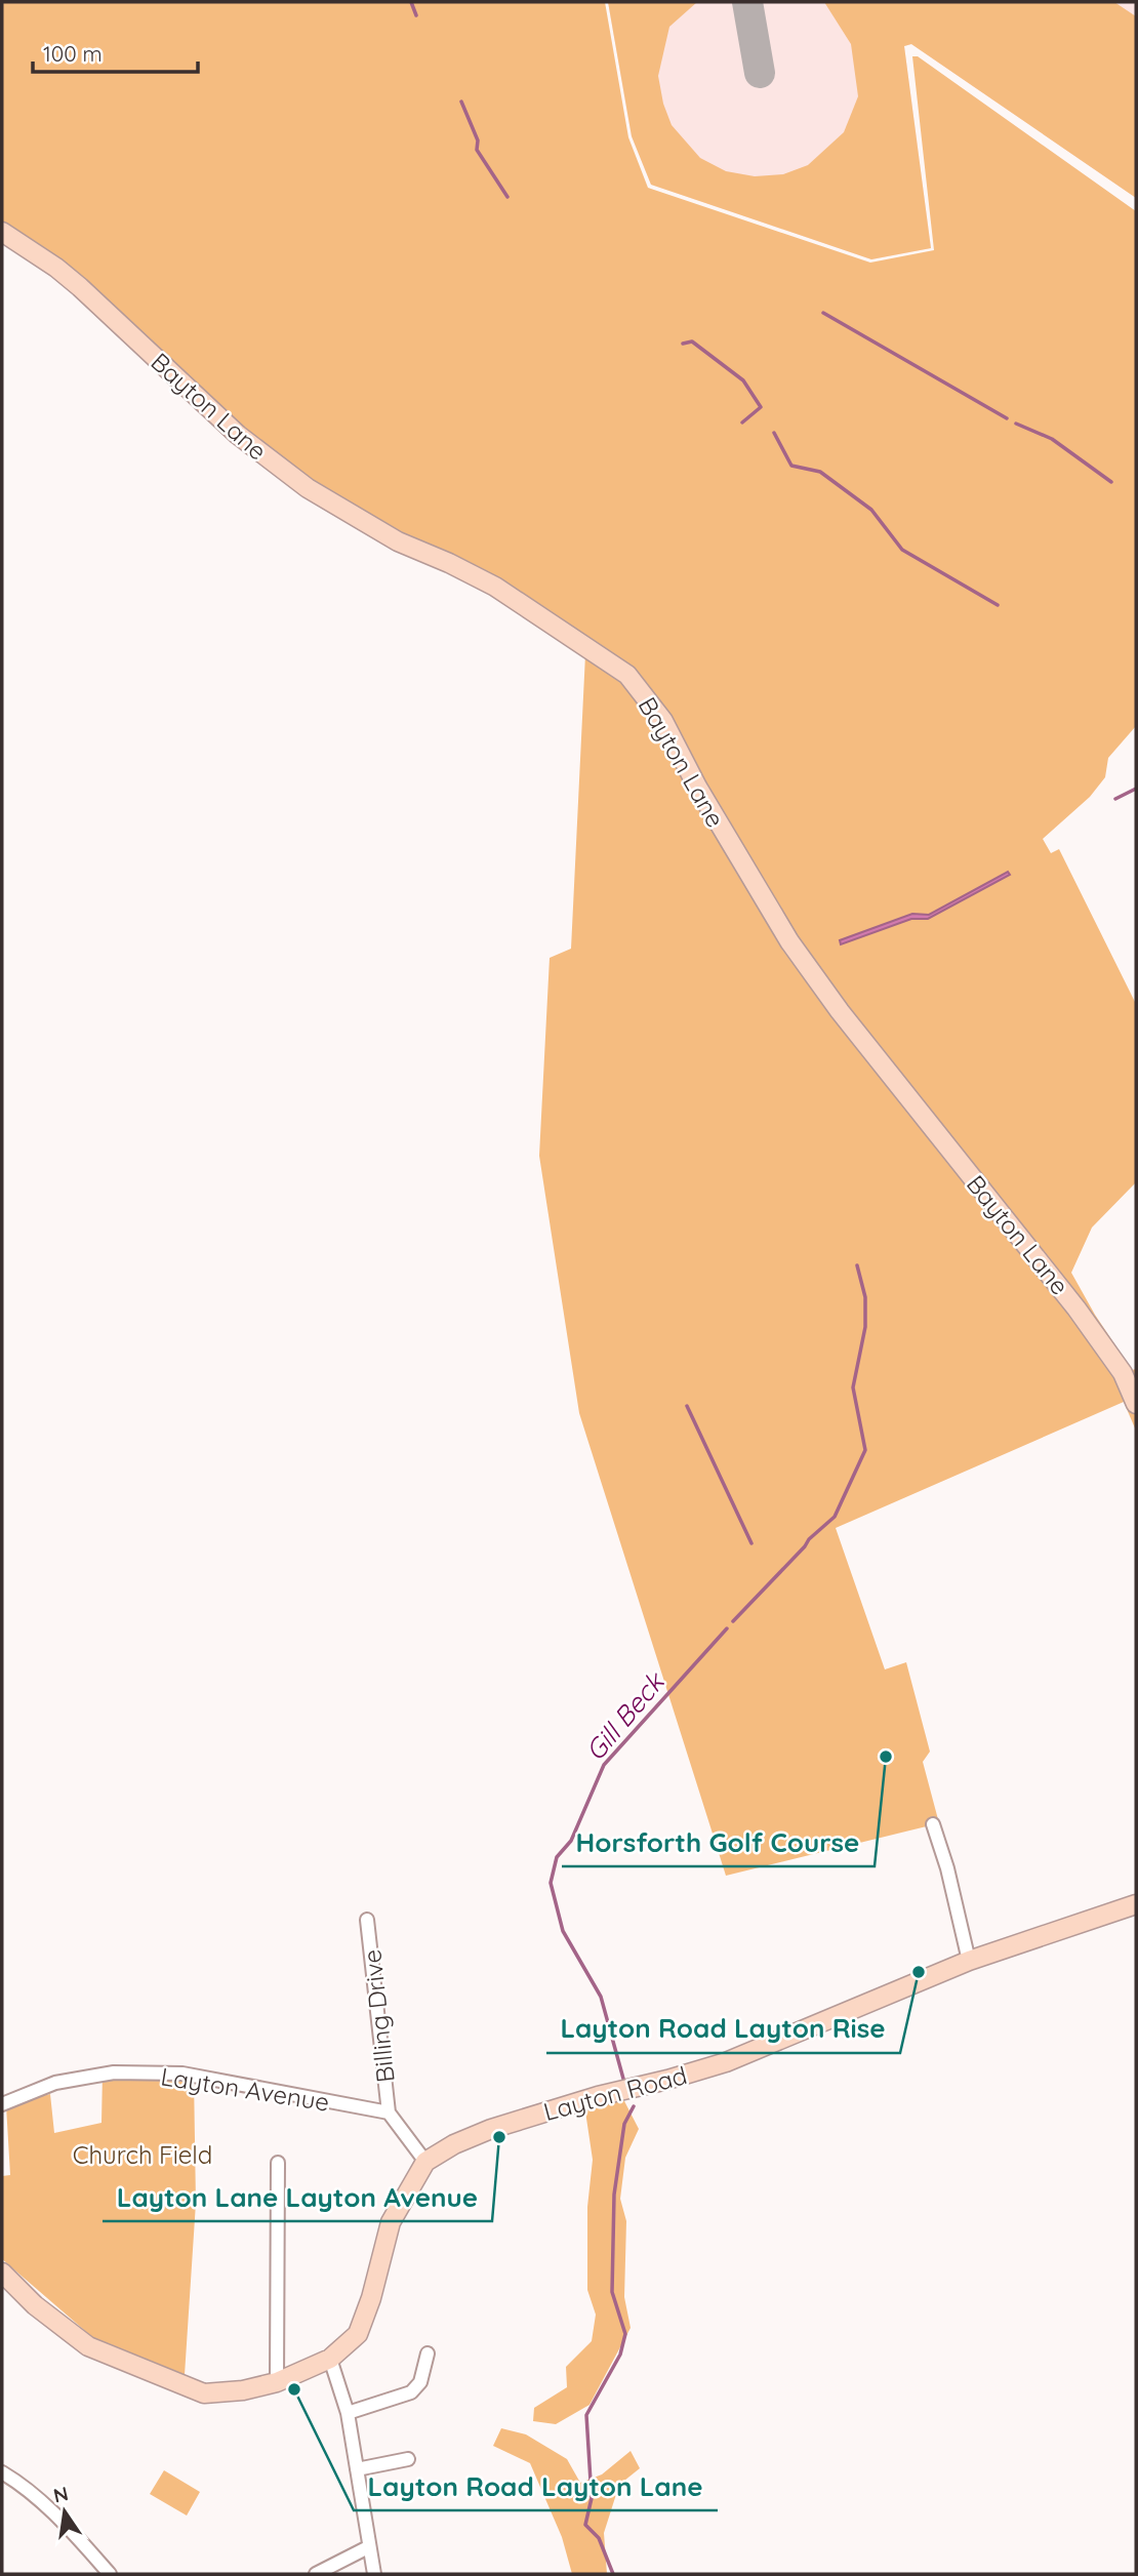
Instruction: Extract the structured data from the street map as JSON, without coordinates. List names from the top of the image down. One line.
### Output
{"streets":{"street":["Bayton Lane","Billing Drive","Layton Avenue","Layton Road"]},"crossings":[["Billing Drive","Layton Avenue"]],"water":["Gill Beck"],"parks":["Church Field"],"places":["Horsforth Golf Course","Layton Road Layton Rise","Layton Lane Layton Avenue","Layton Road Layton Lane"],"scale_bar":"100 m","north":"top"}
